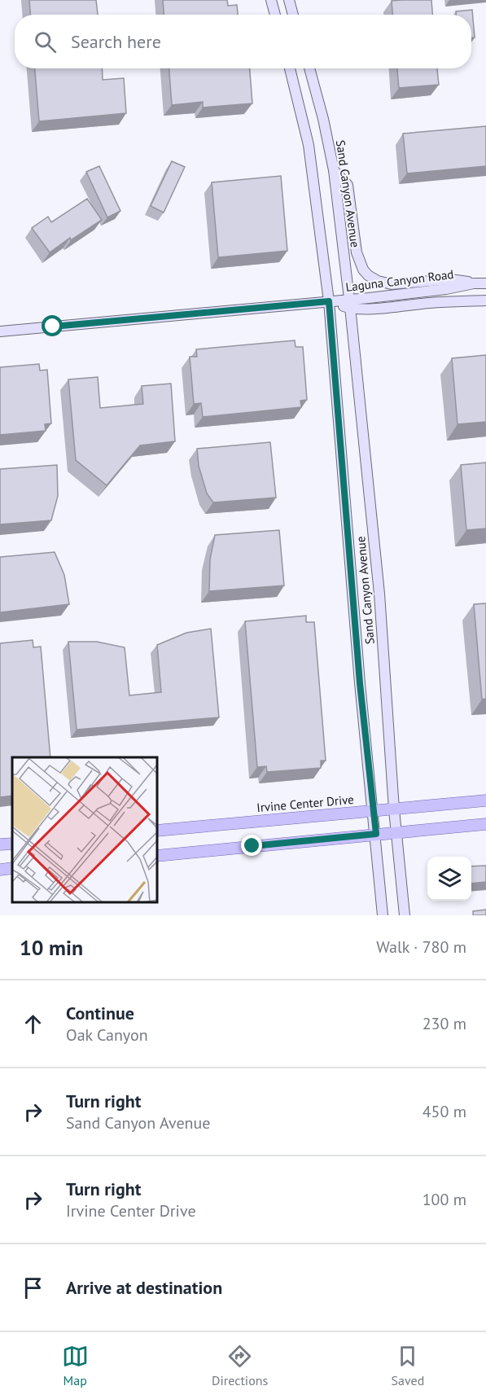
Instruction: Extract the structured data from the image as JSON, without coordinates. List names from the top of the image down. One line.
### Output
{"streets":{"main road":["Sand Canyon Avenue","Laguna Canyon Road","Irvine Center Drive"]},"crossings":[["Sand Canyon Avenue","Laguna Canyon Road"],["Sand Canyon Avenue","Irvine Center Drive"]],"page":{"search":"Search here","heading":["10 min","Walk · 780 m"],"list":[["Continue","Oak Canyon","230 m"],["Turn right","Sand Canyon Avenue","450 m"],["Turn right","Irvine Center Drive","100 m"],"Arrive at destination"],"nav":["Map","Directions","Saved"]}}
